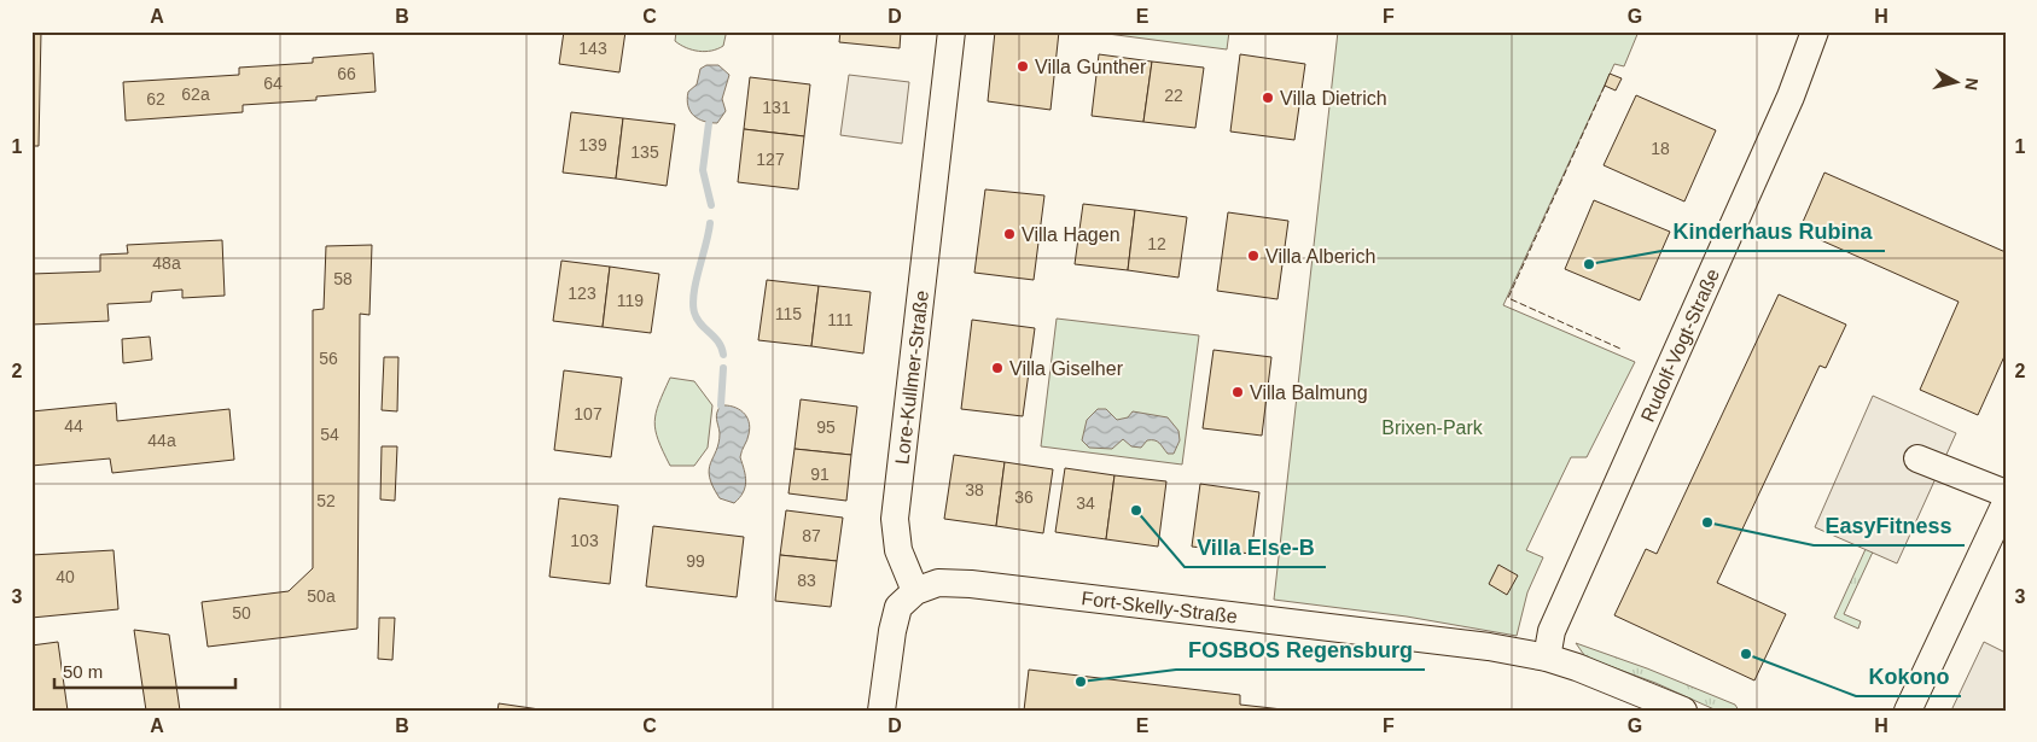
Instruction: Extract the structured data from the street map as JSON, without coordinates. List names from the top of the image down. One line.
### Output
{"streets":{"street":["Rudolf-Vogt-Straße","Lore-Kullmer-Straße","Fort-Skelly-Straße"]},"crossings":[["Rudolf-Vogt-Straße","Fort-Skelly-Straße"],["Lore-Kullmer-Straße","Fort-Skelly-Straße"]],"parks":["Brixen-Park"],"places":["Villa Gunther","Villa Dietrich","Villa Hagen","Villa Alberich","Kinderhaus Rubina","Villa Giselher","Villa Balmung","Villa Else-B","EasyFitness","Kokono","FOSBOS Regensburg"],"house_numbers":["143","66","64","62a","22","62","131","139","18","135","127","12","48a","58","123","119","115","111","56","107","44","95","54","44a","91","38","36","52","34","87","103","99","40","83","50a","50"],"scale_bar":"50 m","north":"right","grid":{"columns":["A","B","C","D","E","F","G","H"],"rows":["1","2","3"]}}
